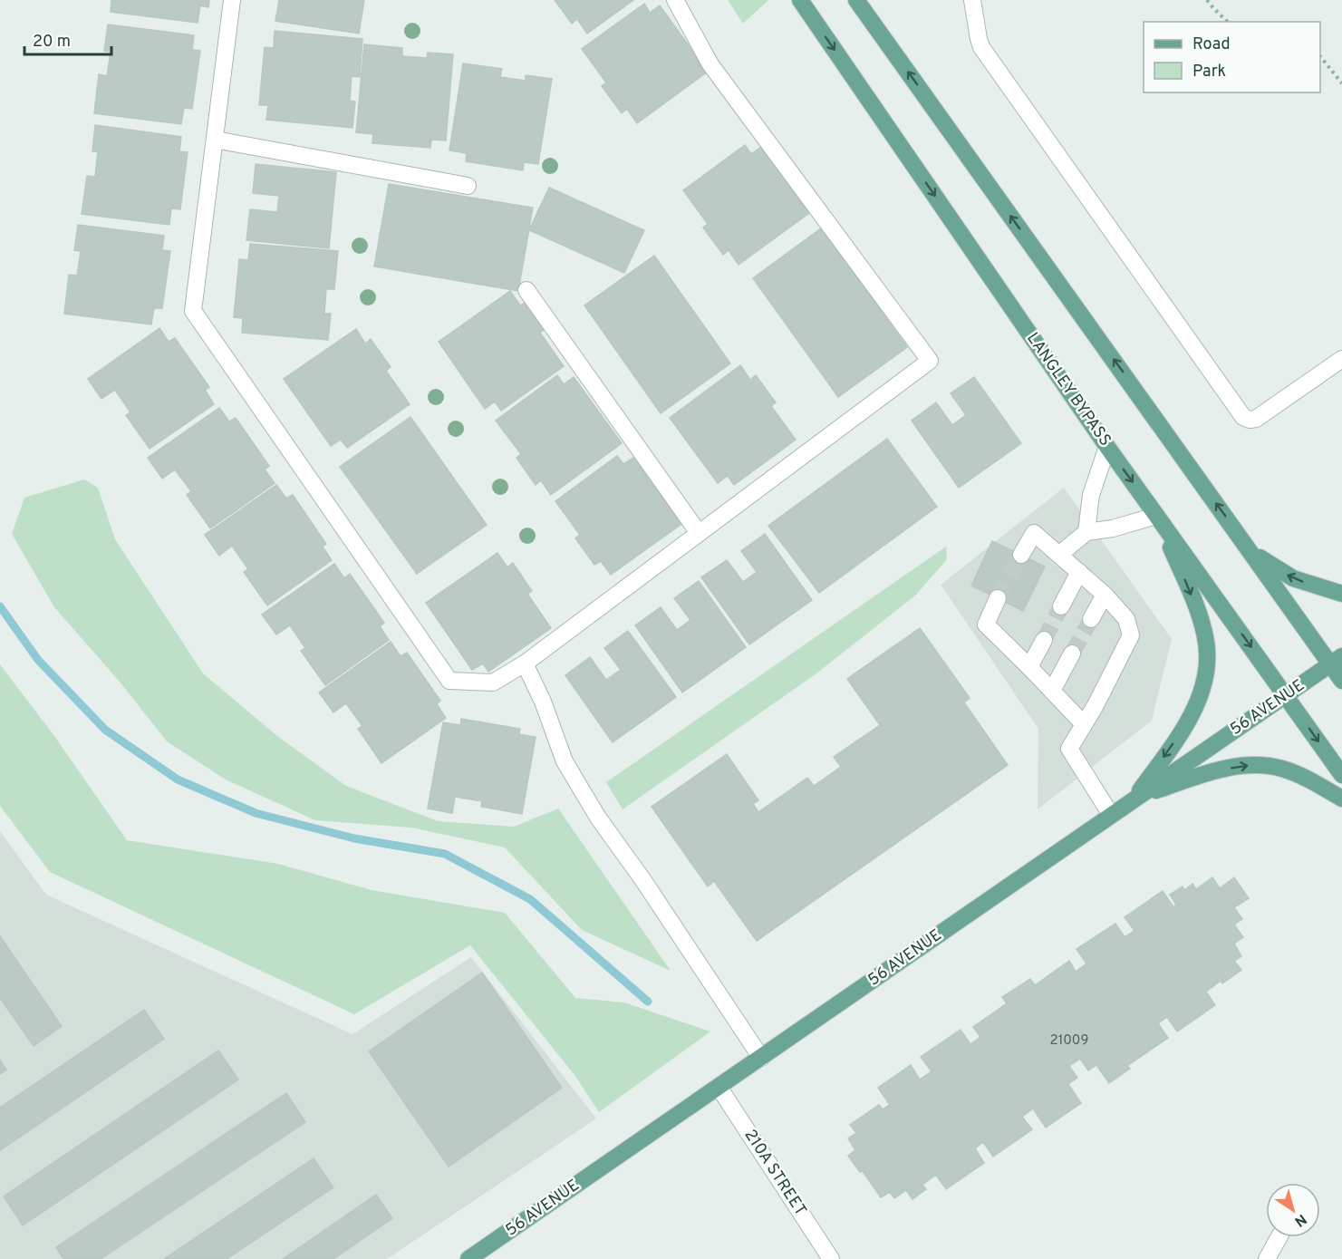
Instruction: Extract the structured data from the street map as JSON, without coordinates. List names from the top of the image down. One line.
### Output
{"streets":{"main road":["LANGLEY BYPASS","56 AVENUE"],"street":["210A STREET"]},"crossings":[["LANGLEY BYPASS","56 AVENUE"],["56 AVENUE","210A STREET"]],"house_numbers":["21009"],"legend":["Road","Park"],"scale_bar":"20 m","north":"bottom right"}
